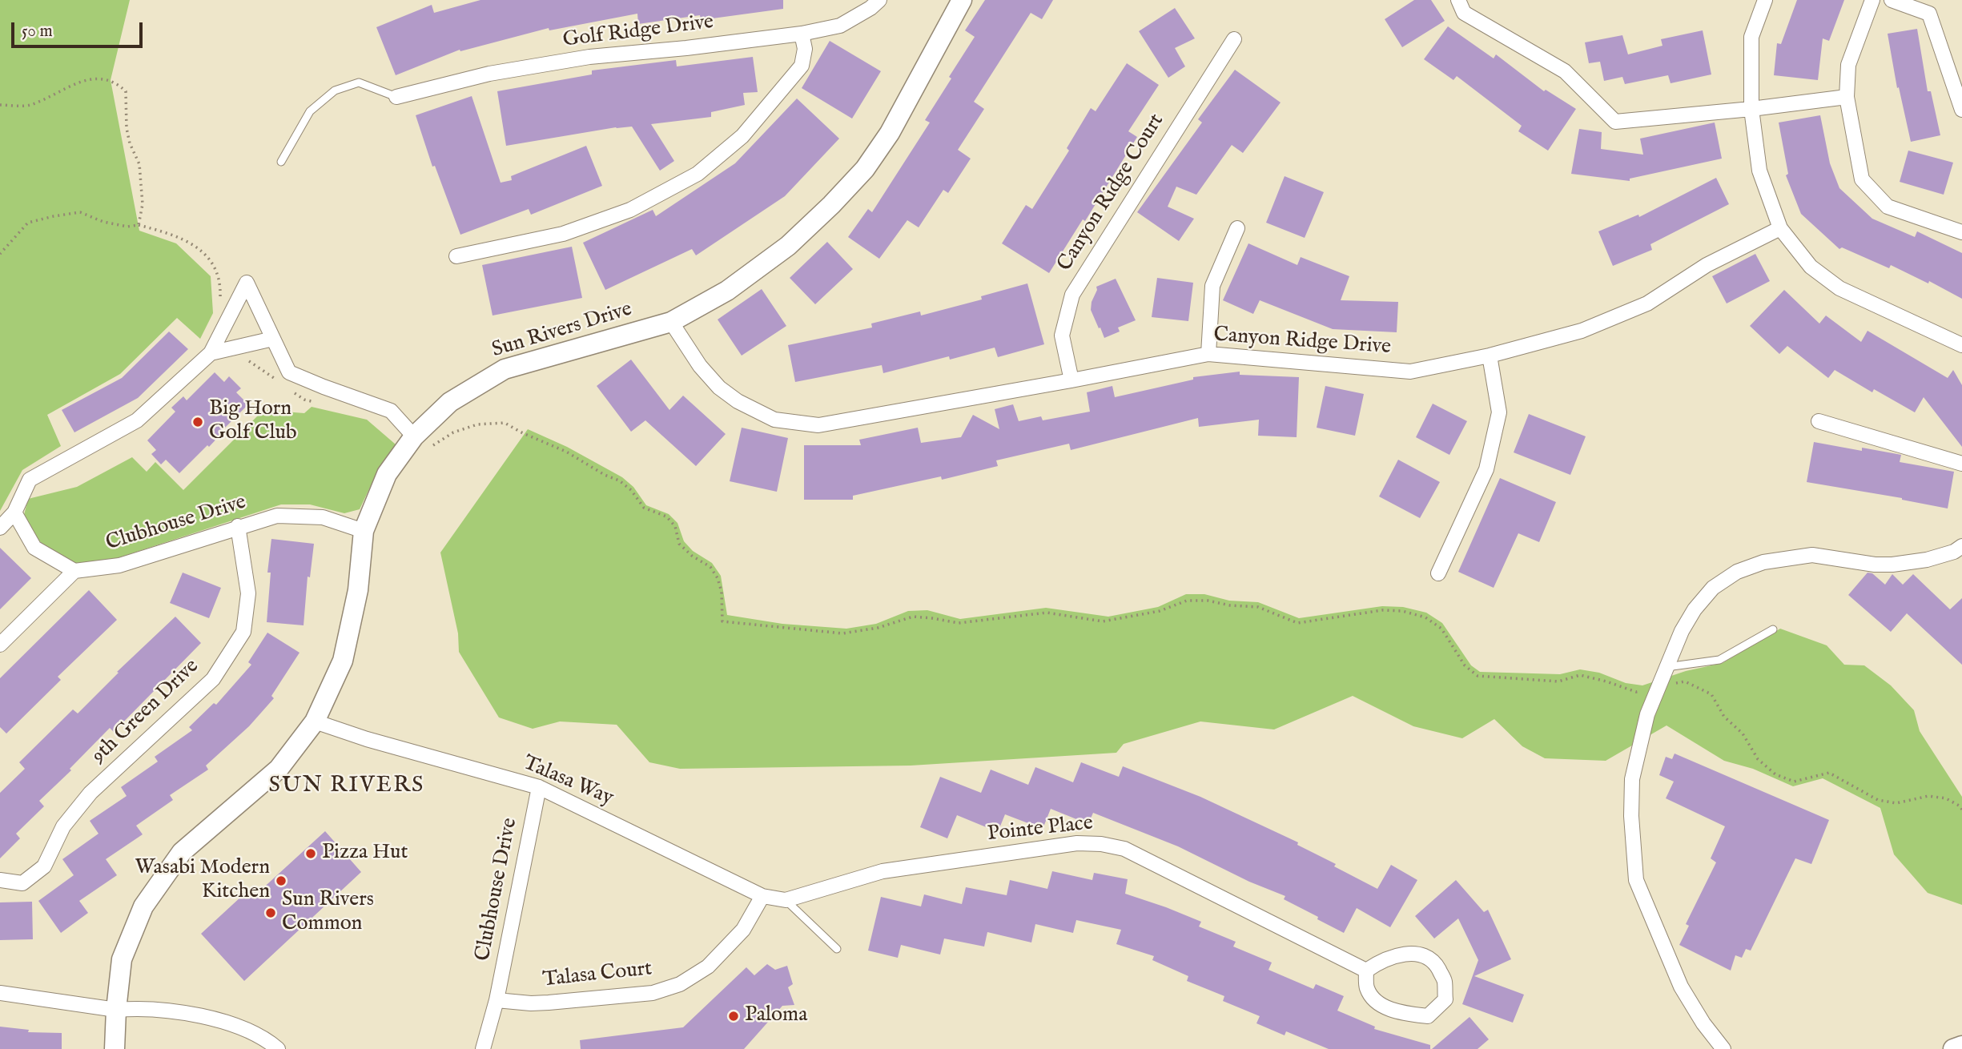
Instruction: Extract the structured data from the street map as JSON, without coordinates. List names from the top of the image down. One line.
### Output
{"streets":{"street":["Golf Ridge Drive","Canyon Ridge Court","Sun Rivers Drive","Canyon Ridge Drive","Clubhouse Drive","9th Green Drive","Talasa Way","Pointe Place","Talasa Court"]},"crossings":[["Canyon Ridge Court","Canyon Ridge Drive"],["Sun Rivers Drive","Canyon Ridge Drive"],["Sun Rivers Drive","Clubhouse Drive"],["Sun Rivers Drive","Talasa Way"],["Clubhouse Drive","9th Green Drive"],["Clubhouse Drive","Talasa Way"],["Clubhouse Drive","Talasa Court"],["Talasa Way","Pointe Place"],["Talasa Way","Talasa Court"],["Pointe Place","Talasa Court"]],"districts":["SUN RIVERS"],"places":["Big Horn Golf Club","Pizza Hut","Wasabi Modern Kitchen","Sun Rivers Common","Paloma"],"scale_bar":"50 m"}
